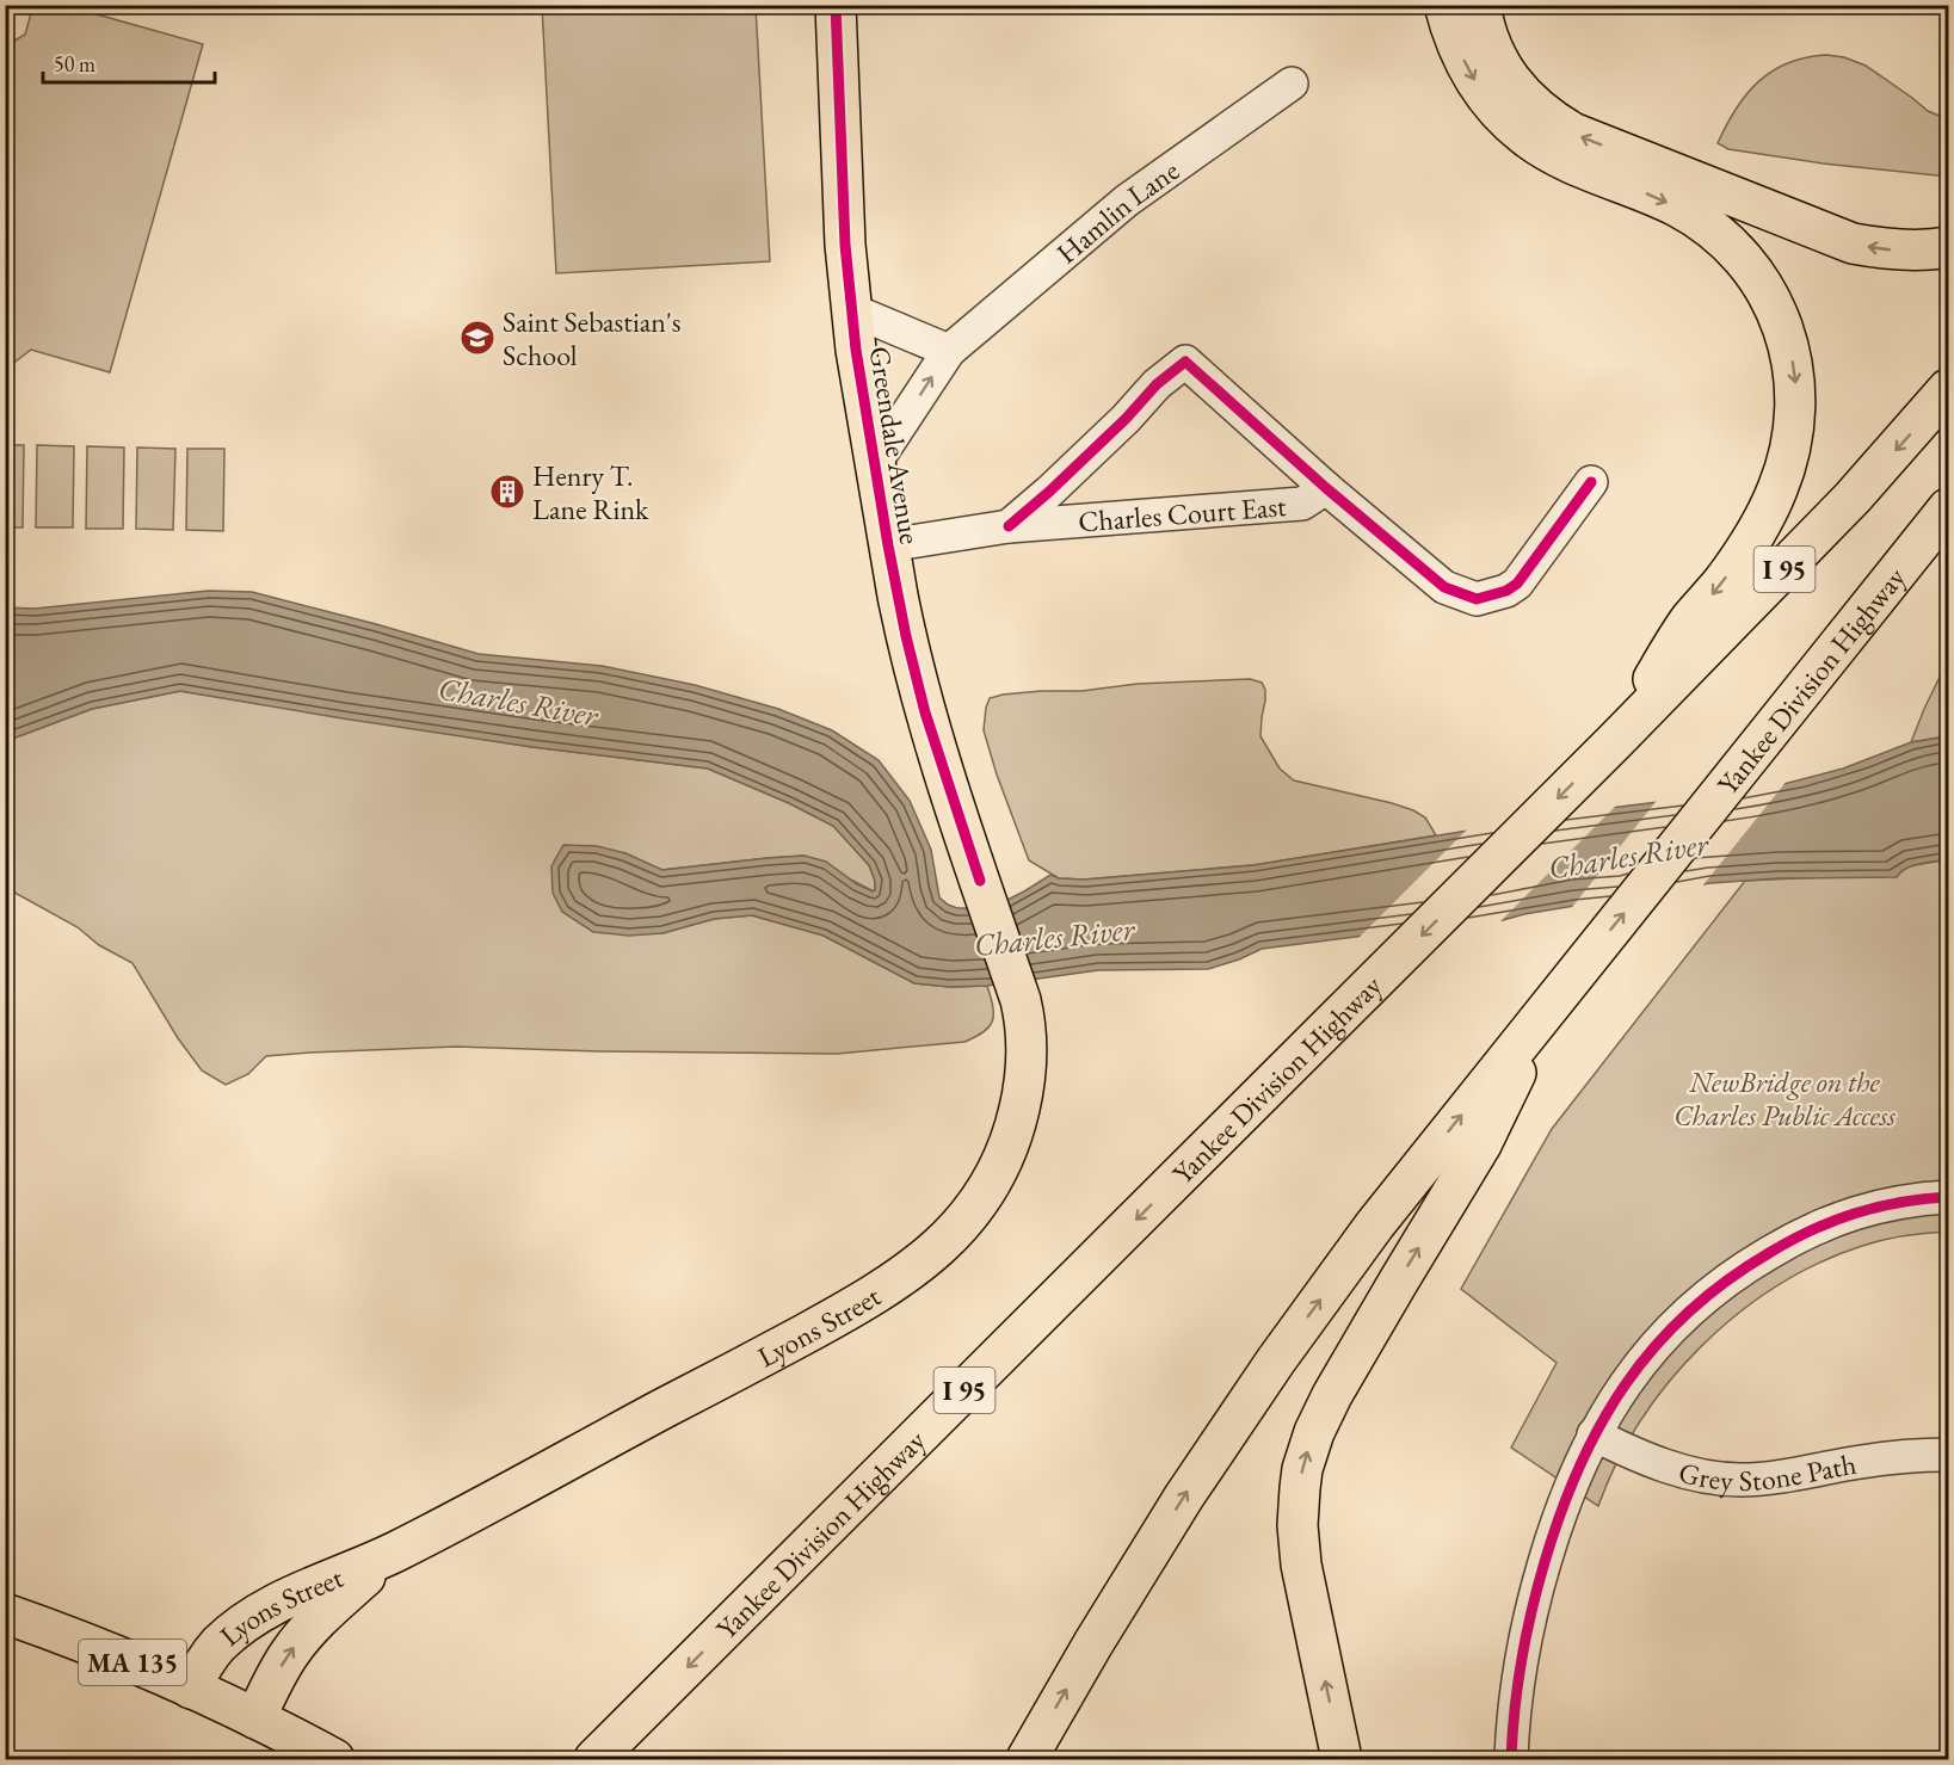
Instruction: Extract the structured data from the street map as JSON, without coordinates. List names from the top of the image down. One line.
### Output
{"streets":{"main road":["Greendale Avenue","I 95","Yankee Division Highway","Lyons Street","MA 135"],"street":["Hamlin Lane","Charles Court East","Grey Stone Path"]},"crossings":[["Hamlin Lane","Greendale Avenue"],["Greendale Avenue","Charles Court East"],["Greendale Avenue","Lyons Street"],["Lyons Street","MA 135"]],"water":["Charles River"],"parks":["NewBridge on the Charles Public Access"],"places":{"school or university":["Saint Sebastian's School"],"building":["Henry T. Lane Rink"]},"scale_bar":"50 m"}
